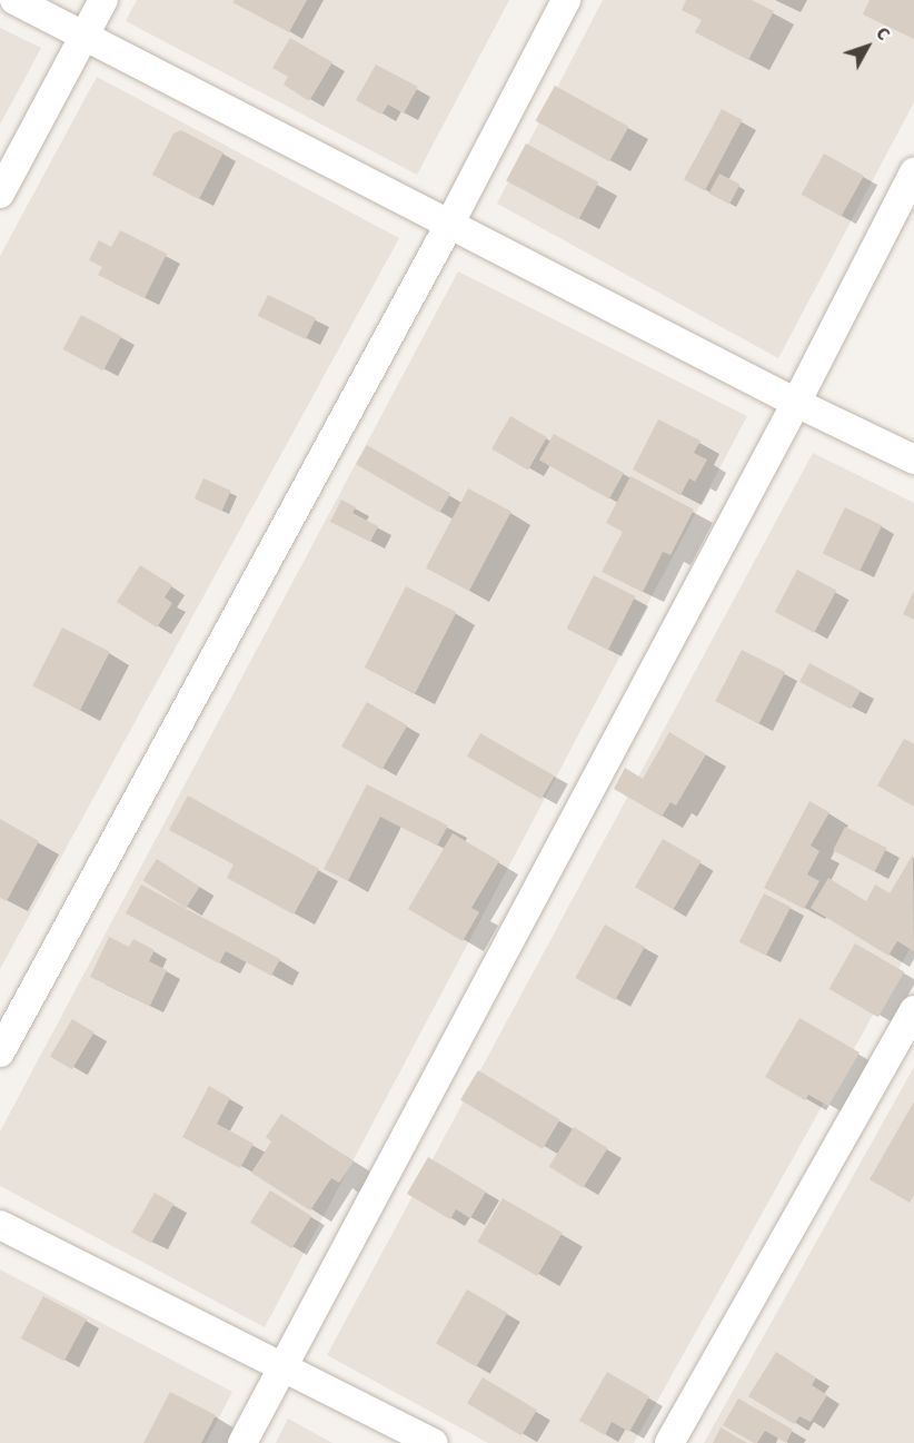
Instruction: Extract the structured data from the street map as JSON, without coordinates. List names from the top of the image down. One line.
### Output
{"north":"top right"}
